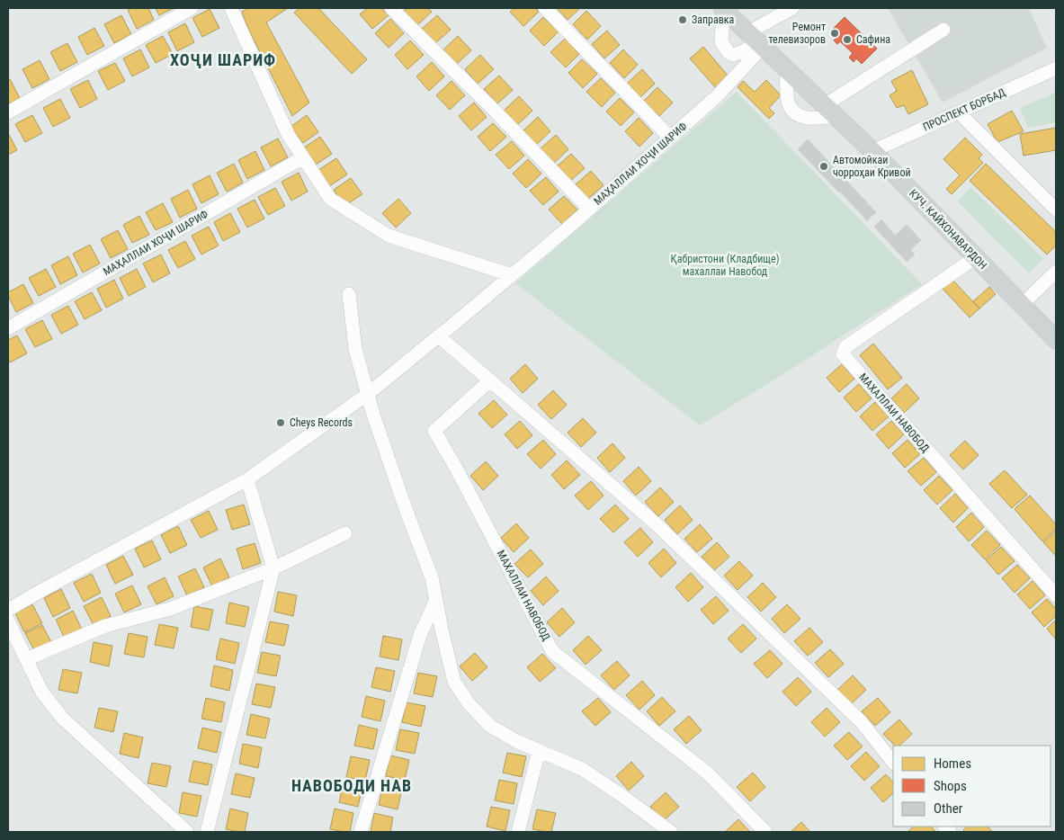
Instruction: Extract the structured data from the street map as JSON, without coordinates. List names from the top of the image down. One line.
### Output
{"streets":{"main road":["КУЧ. КАЙХОНАВАРДОН"],"street":["ПРОСПЕКТ БОРБАД","МАҲАЛЛАИ ХОҶИ ШАРИФ","МАХАЛЛАИ НАВОБОД"]},"crossings":[["ПРОСПЕКТ БОРБАД","КУЧ. КАЙХОНАВАРДОН"],["МАҲАЛЛАИ ХОҶИ ШАРИФ","КУЧ. КАЙХОНАВАРДОН"],["КУЧ. КАЙХОНАВАРДОН","МАХАЛЛАИ НАВОБОД"]],"districts":["ХОҶИ ШАРИФ","НАВОБОДИ НАВ"],"parks":["Қабристони (Кладбище) махаллаи Навобод"],"places":["Заправка","Ремонт телевизоров","Сафина","Автомойкаи чорроҳаи Кривой","Cheys Records"],"legend":["Homes","Shops","Other"]}
